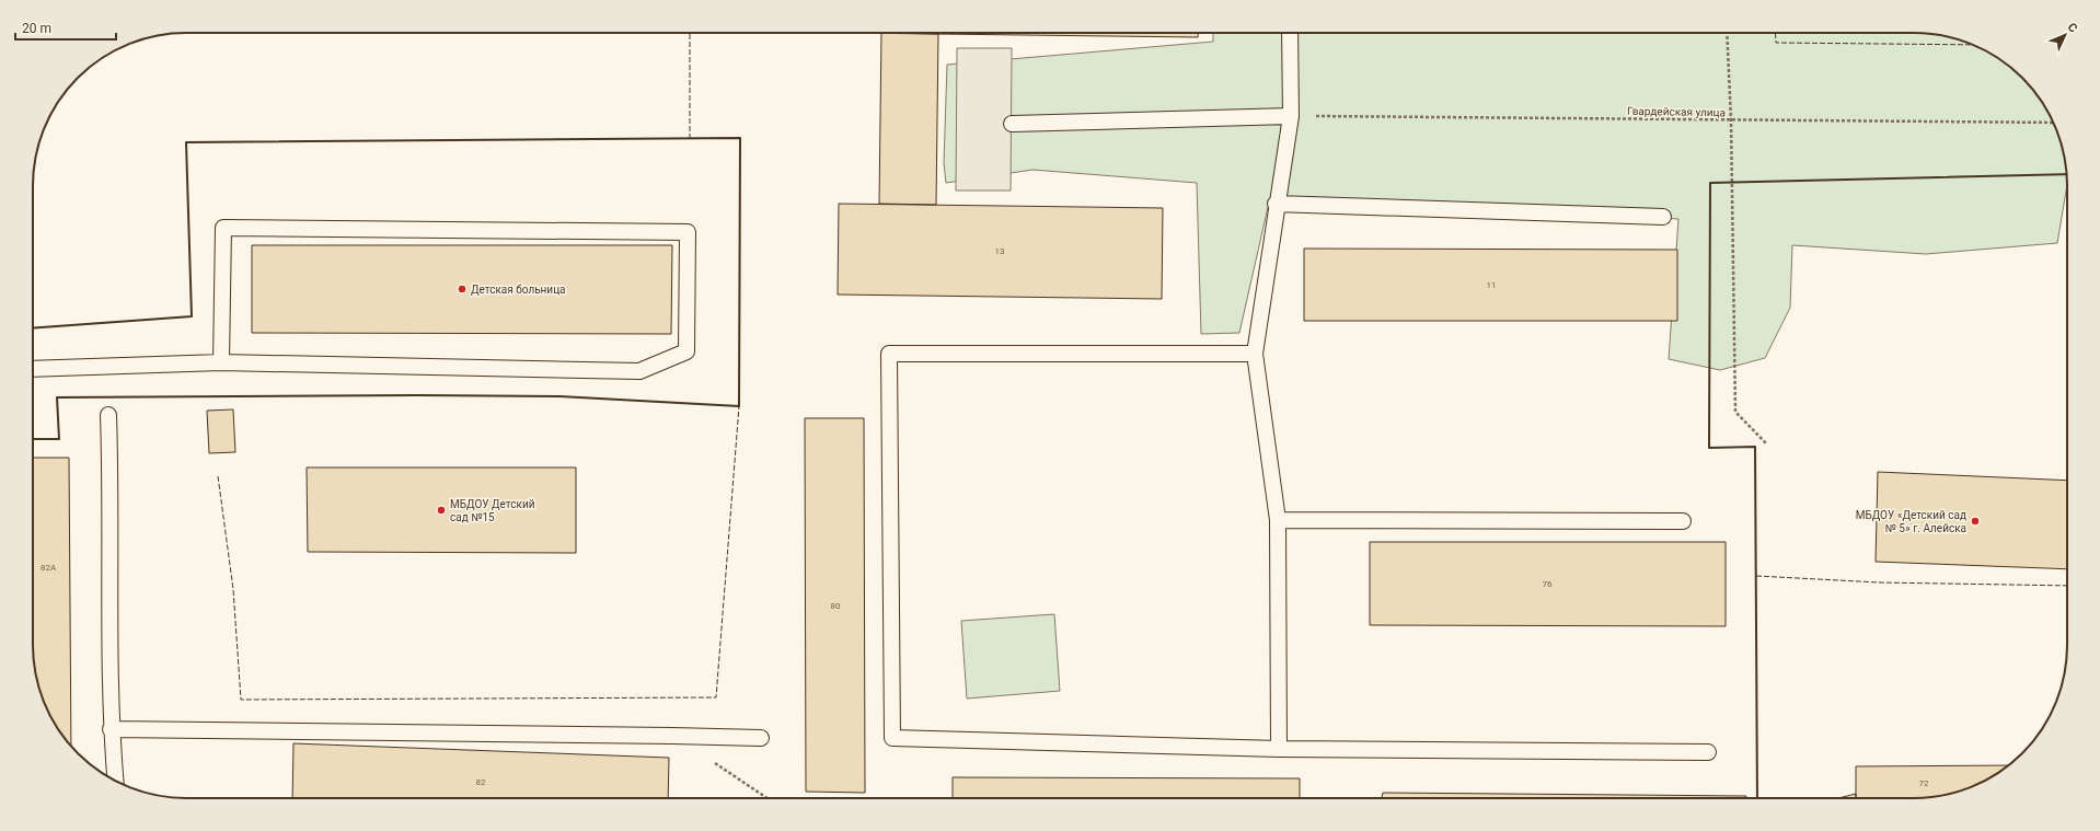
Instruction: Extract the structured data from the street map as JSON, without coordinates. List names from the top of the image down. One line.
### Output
{"streets":{"path":["Гвардейская улица"]},"places":["Детская больница","МБДОУ Детский сад №15","МБДОУ «Детский сад № 5» г. Алейска"],"house_numbers":["13","11","82А","76","80","82","72"],"scale_bar":"20 m","north":"top right"}
